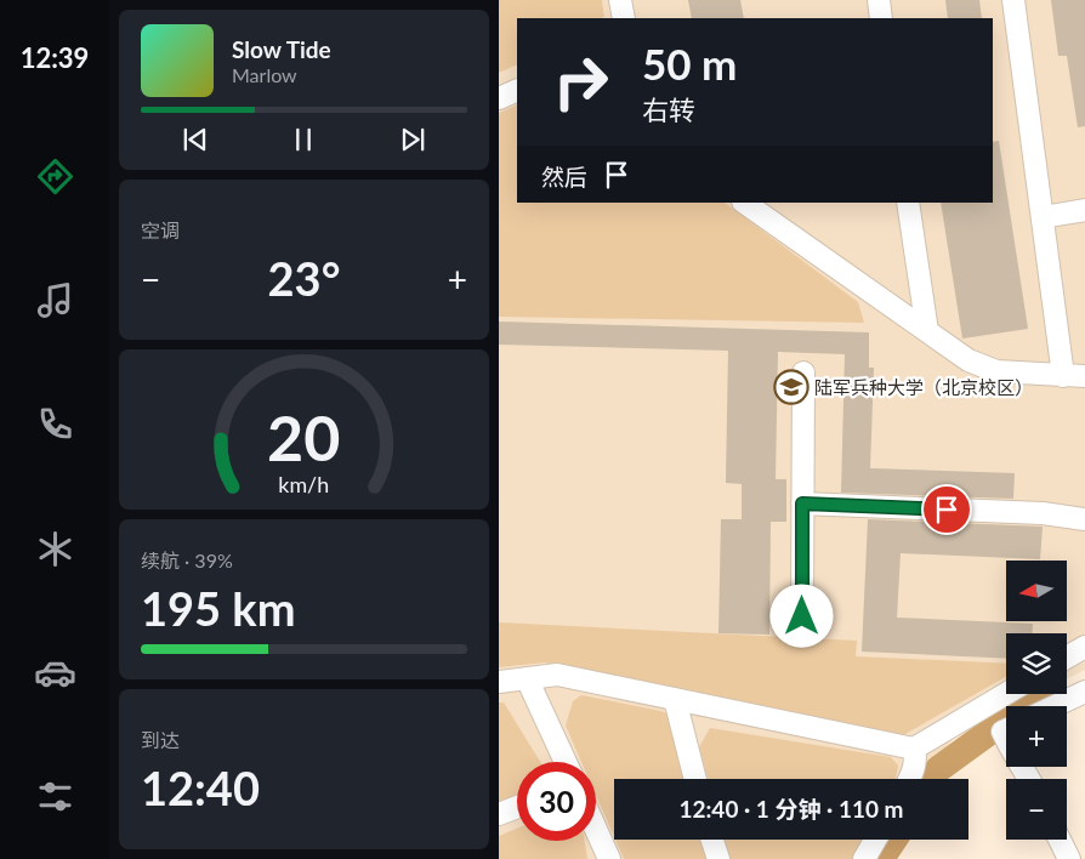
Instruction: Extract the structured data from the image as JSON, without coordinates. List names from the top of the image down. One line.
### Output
{"places":{"school or university":["陆军兵种大学（北京校区）"]},"north":"left","page":{"tabs":"12:39","turn":["50 m","右转"],"song":["Slow Tide","Marlow"],"then":"然后","tile":["空调",["续航 · 39%","195 km"],["到达","12:40"]],"heat":["−","23°","+"],"map_buttons":["+","−"],"limit":"30","trip":"12:40 · 1 分钟 · 110 m","gauge":["20","km/h"]}}
